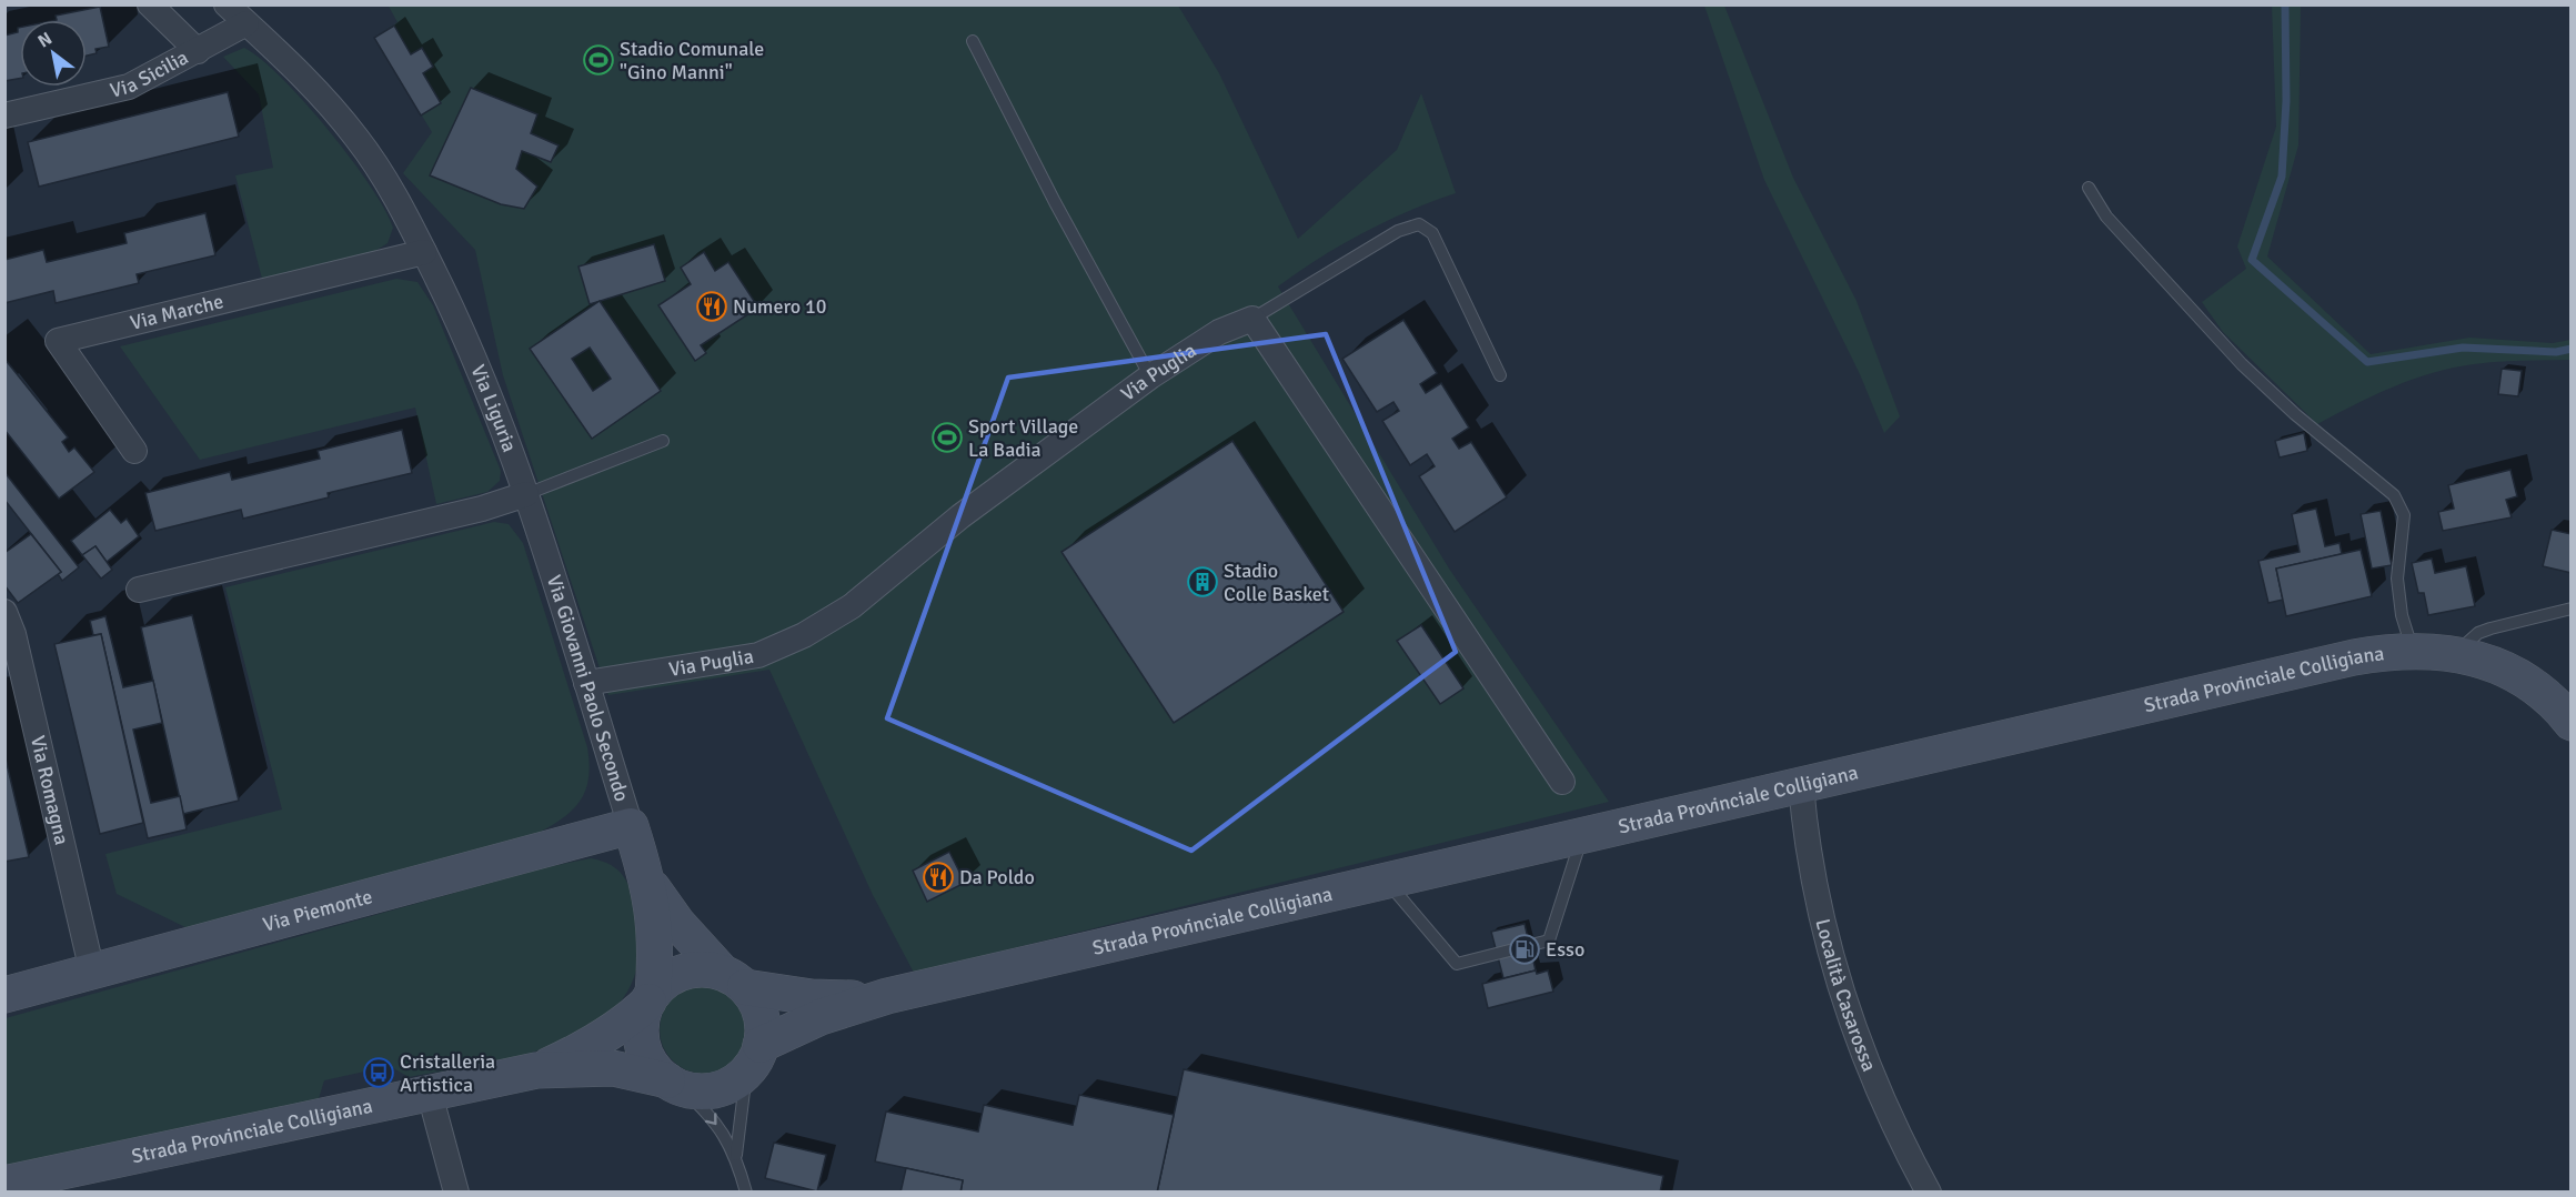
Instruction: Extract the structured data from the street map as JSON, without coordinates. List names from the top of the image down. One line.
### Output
{"streets":{"main road":["Strada Provinciale Colligiana","Via Giovanni Paolo Secondo","Via Piemonte"],"street":["Via Sicilia","Via Marche","Via Puglia","Via Liguria","Via Romagna","Località Casarossa"]},"crossings":[["Via Sicilia","Via Liguria"],["Via Marche","Via Liguria"],["Via Puglia","Via Giovanni Paolo Secondo"],["Via Liguria","Via Giovanni Paolo Secondo"],["Strada Provinciale Colligiana","Via Giovanni Paolo Secondo"],["Strada Provinciale Colligiana","Località Casarossa"],["Via Giovanni Paolo Secondo","Via Piemonte"],["Via Romagna","Via Piemonte"]],"places":{"sports":["Stadio Comunale \"Gino Manni\"","Sport Village La Badia"],"restaurant":["Numero 10","Da Poldo"],"building":["Stadio Colle Basket"],"fuel station":["Esso"],"bus stop":["Cristalleria Artistica"]},"north":"top left"}
